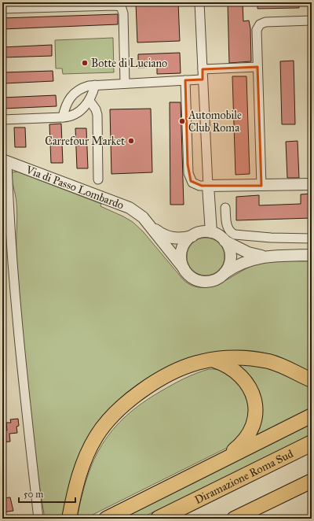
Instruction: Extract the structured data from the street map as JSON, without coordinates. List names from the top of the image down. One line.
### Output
{"streets":{"highway":["Diramazione Roma Sud"],"street":["Via di Passo Lombardo"]},"places":["Botte di Luciano","Automobile Club Roma","Carrefour Market"],"scale_bar":"50 m"}
